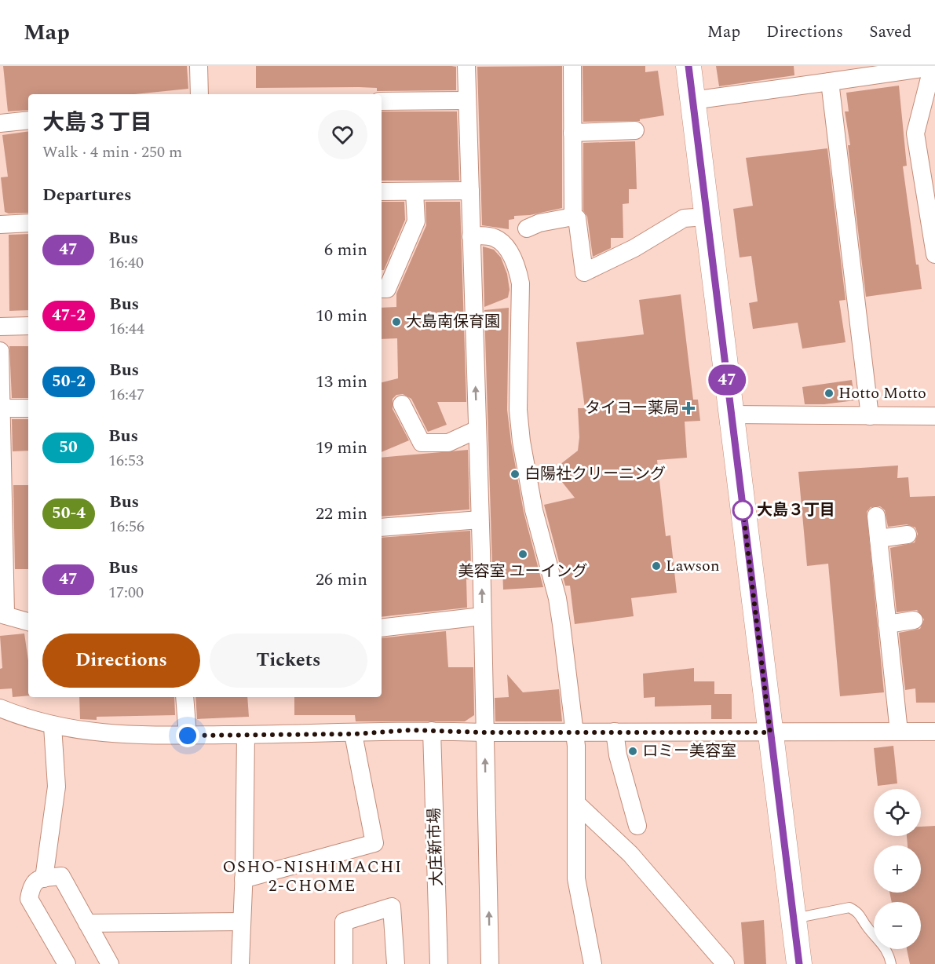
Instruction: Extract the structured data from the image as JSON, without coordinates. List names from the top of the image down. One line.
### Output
{"streets":{"street":["大庄新市場"]},"districts":["OSHO-NISHIMACHI 2-CHOME"],"places":{"other":["大島南保育園","Hotto Motto","白陽社クリーニング","大島３丁目","美容室 ユーイング","Lawson","ロミー美容室"],"health":["タイヨー薬局"]},"lines":["bus line 47"],"page":{"header":"Map","nav":["Map","Directions","Saved"],"on_map":"47","heading":[["大島３丁目","Walk · 4 min · 250 m"],"Departures"],"list":[{"mark":"47","name":"Bus","note":"16:40","value":"6 min"},{"mark":"47-2","name":"Bus","note":"16:44","value":"10 min"},{"mark":"50-2","name":"Bus","note":"16:47","value":"13 min"},{"mark":"50","name":"Bus","note":"16:53","value":"19 min"},{"mark":"50-4","name":"Bus","note":"16:56","value":"22 min"},{"mark":"47","name":"Bus","note":"17:00","value":"26 min"}],"buttons":["Directions","Tickets"],"map_buttons":["+","−"]}}
